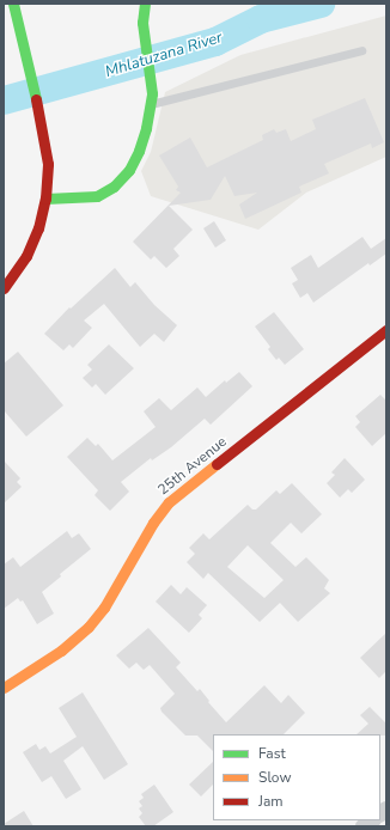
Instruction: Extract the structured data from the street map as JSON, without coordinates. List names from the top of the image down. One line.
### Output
{"streets":{"street":["25th Avenue"]},"water":["Mhlatuzana River"],"legend":["Fast","Slow","Jam"]}
